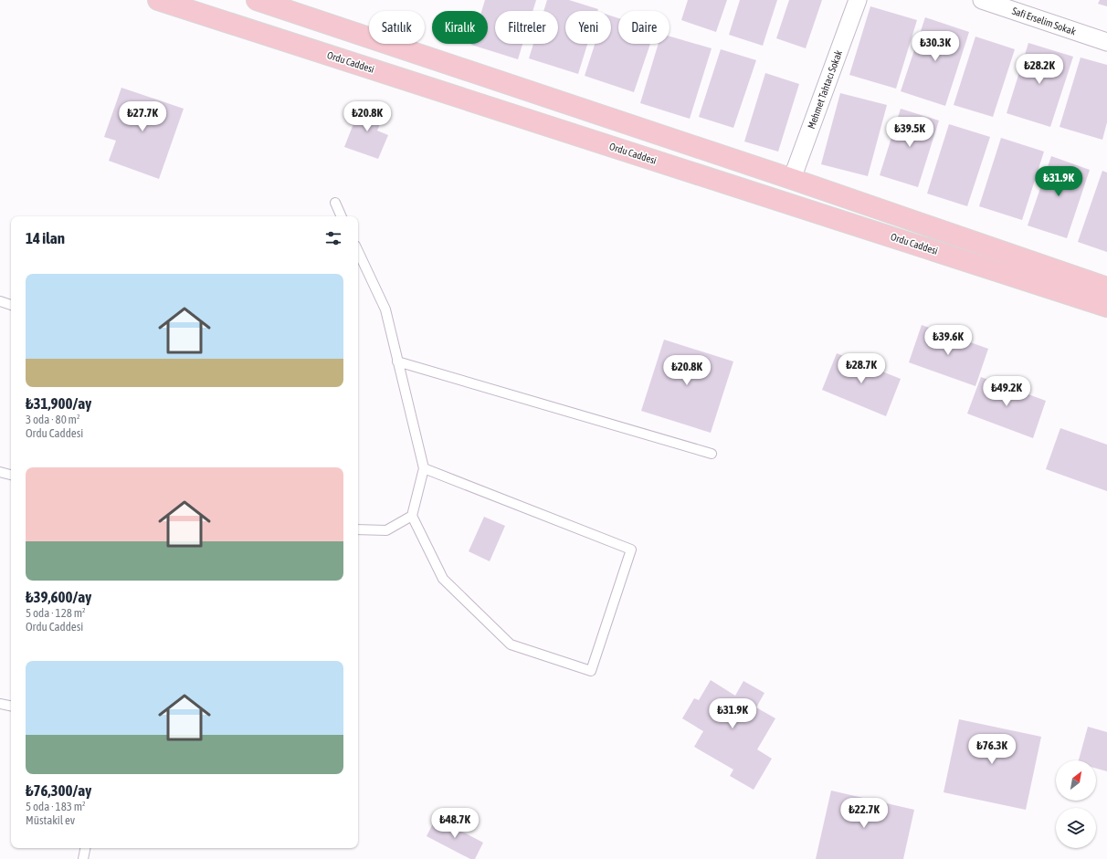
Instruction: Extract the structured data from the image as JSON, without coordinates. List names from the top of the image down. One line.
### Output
{"streets":{"main road":["Ordu Caddesi"],"street":["Safi Erselim Sokak","Mehmet Tahtacı Sokak"]},"crossings":[["Ordu Caddesi","Mehmet Tahtacı Sokak"]],"north":"top right","page":{"chip":["Satılık","Kiralık","Filtreler","Yeni","Daire"],"price":["₺30.3K","₺28.2K","₺27.7K","₺20.8K","₺39.5K","₺31.9K","₺39.6K","₺28.7K","₺20.8K","₺49.2K","₺31.9K","₺76.3K","₺22.7K","₺48.7K"],"heading":"14 ilan","list":[{"name":"₺31,900/ay","note":"3 oda · 80 m² · Ordu Caddesi"},{"name":"₺39,600/ay","note":"5 oda · 128 m² · Ordu Caddesi"},{"name":"₺76,300/ay","note":"5 oda · 183 m² · Müstakil ev"}]}}
